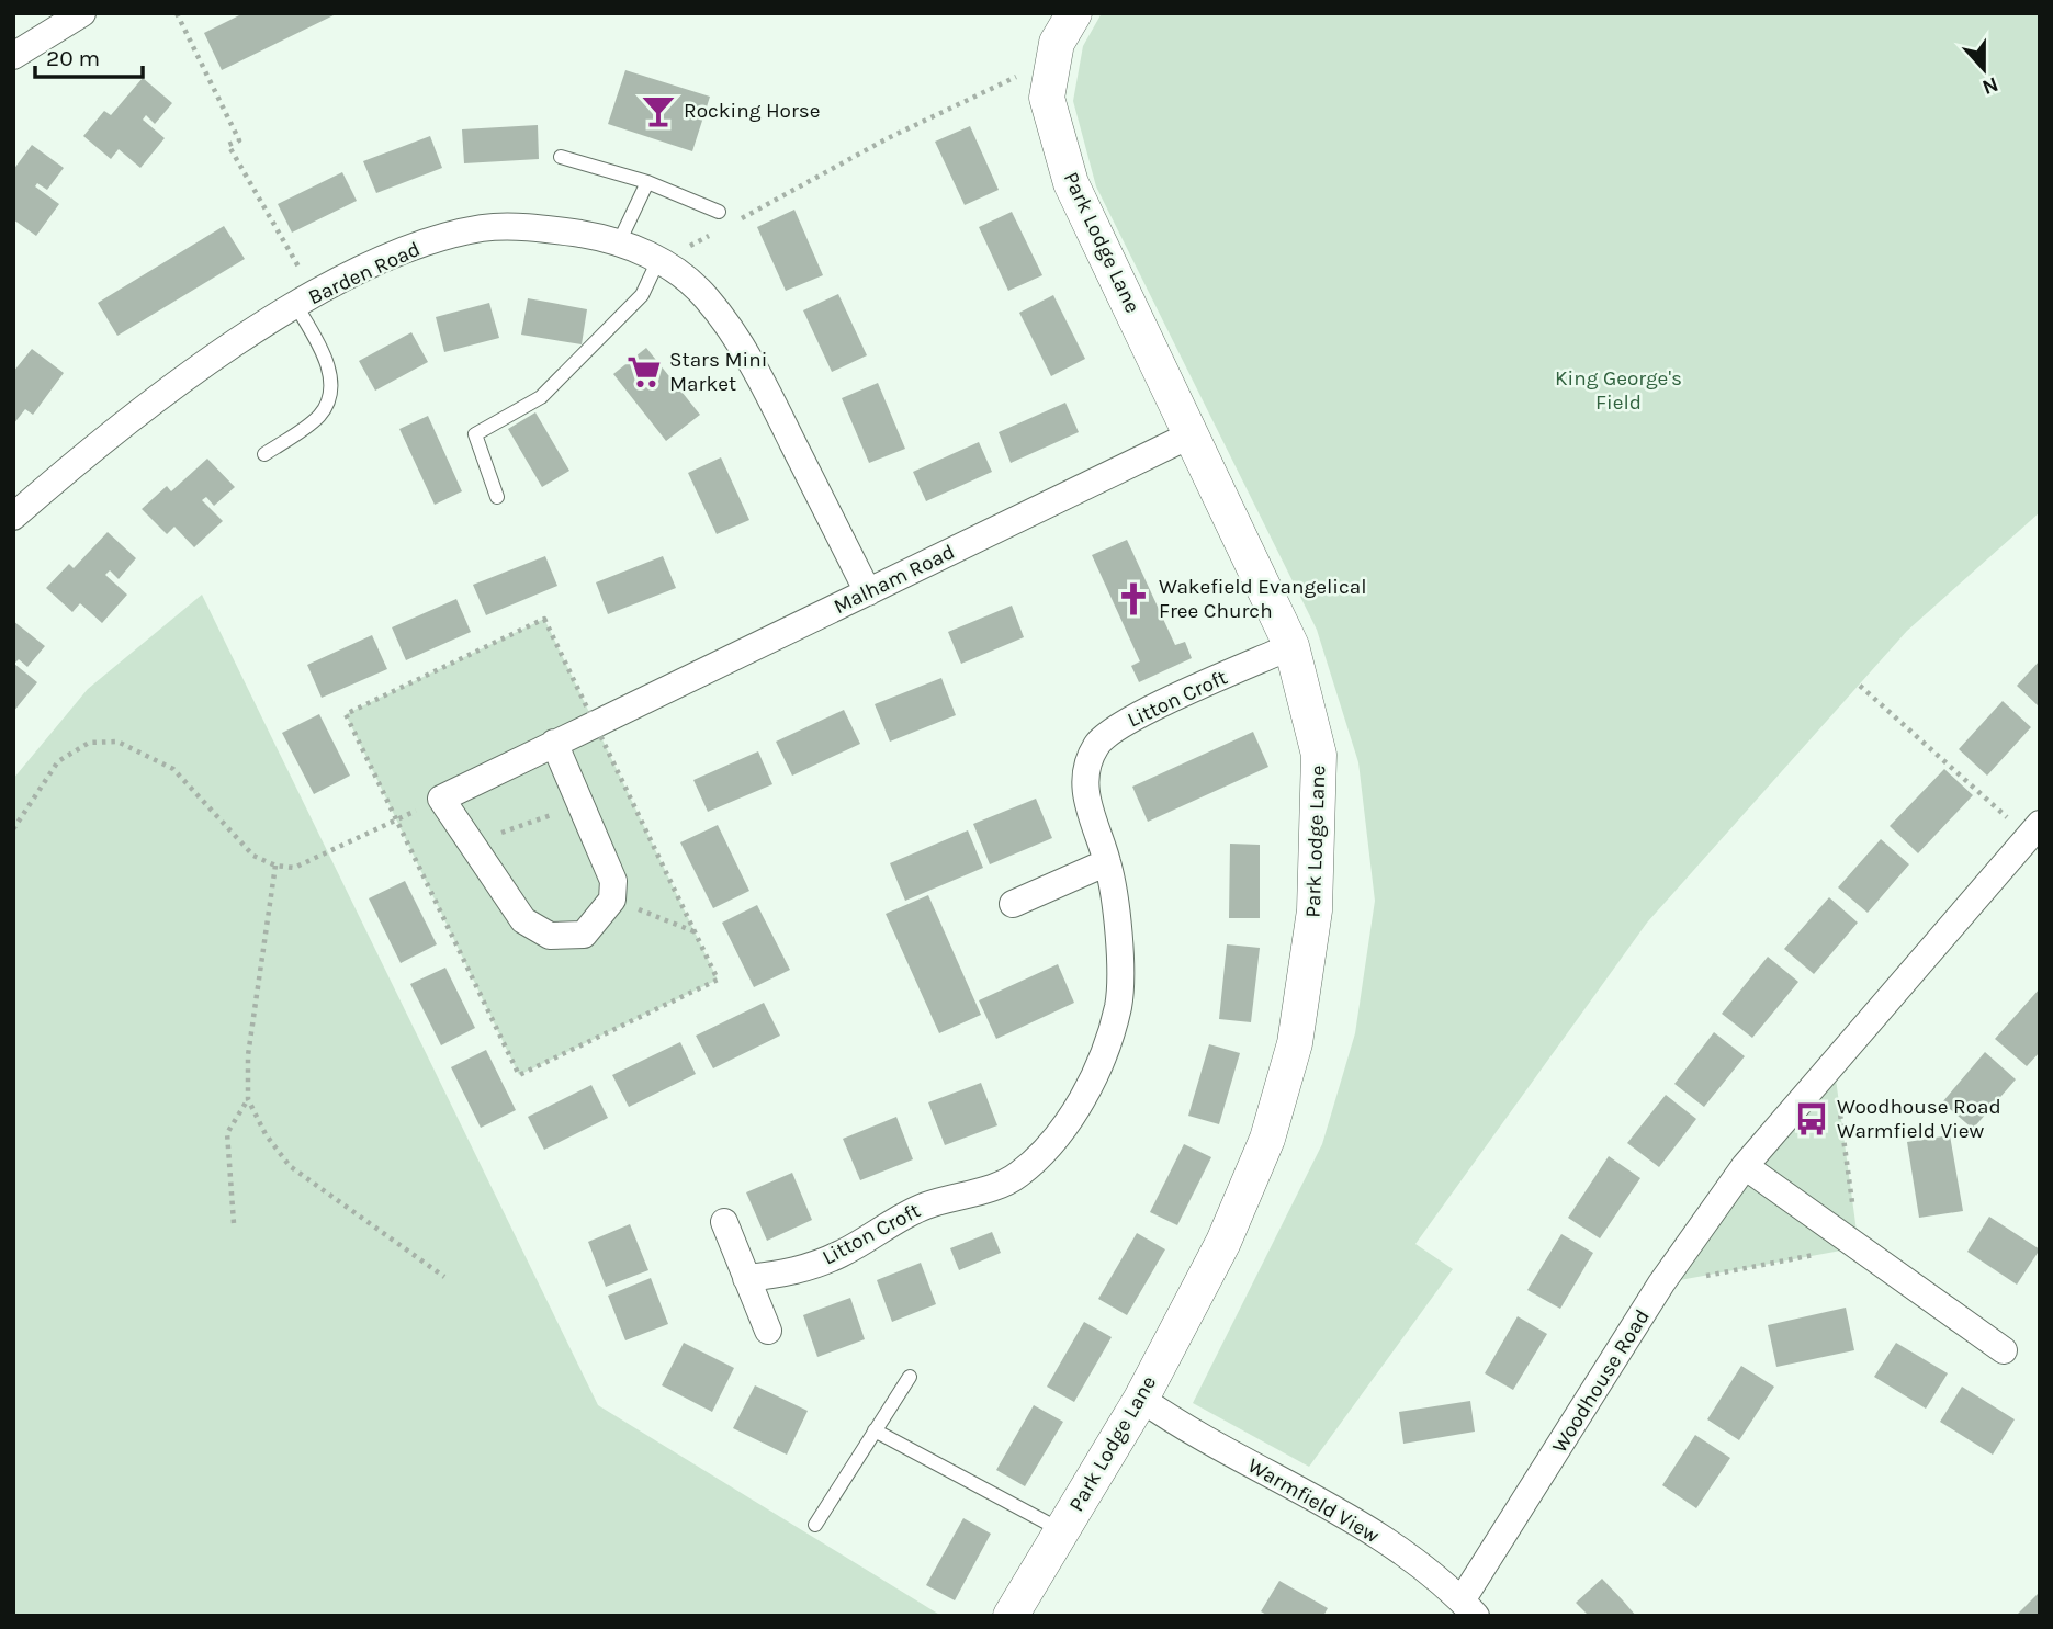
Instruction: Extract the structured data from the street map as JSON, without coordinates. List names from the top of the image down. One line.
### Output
{"streets":{"street":["Park Lodge Lane","Barden Road","Malham Road","Litton Croft","Woodhouse Road","Warmfield View"]},"crossings":[["Park Lodge Lane","Malham Road"],["Park Lodge Lane","Litton Croft"],["Park Lodge Lane","Warmfield View"],["Barden Road","Malham Road"],["Woodhouse Road","Warmfield View"]],"parks":["King George's Field"],"places":{"bar":["Rocking Horse"],"supermarket":["Stars Mini Market"],"church":["Wakefield Evangelical Free Church"],"bus stop":["Woodhouse Road Warmfield View"]},"scale_bar":"20 m","north":"bottom"}
